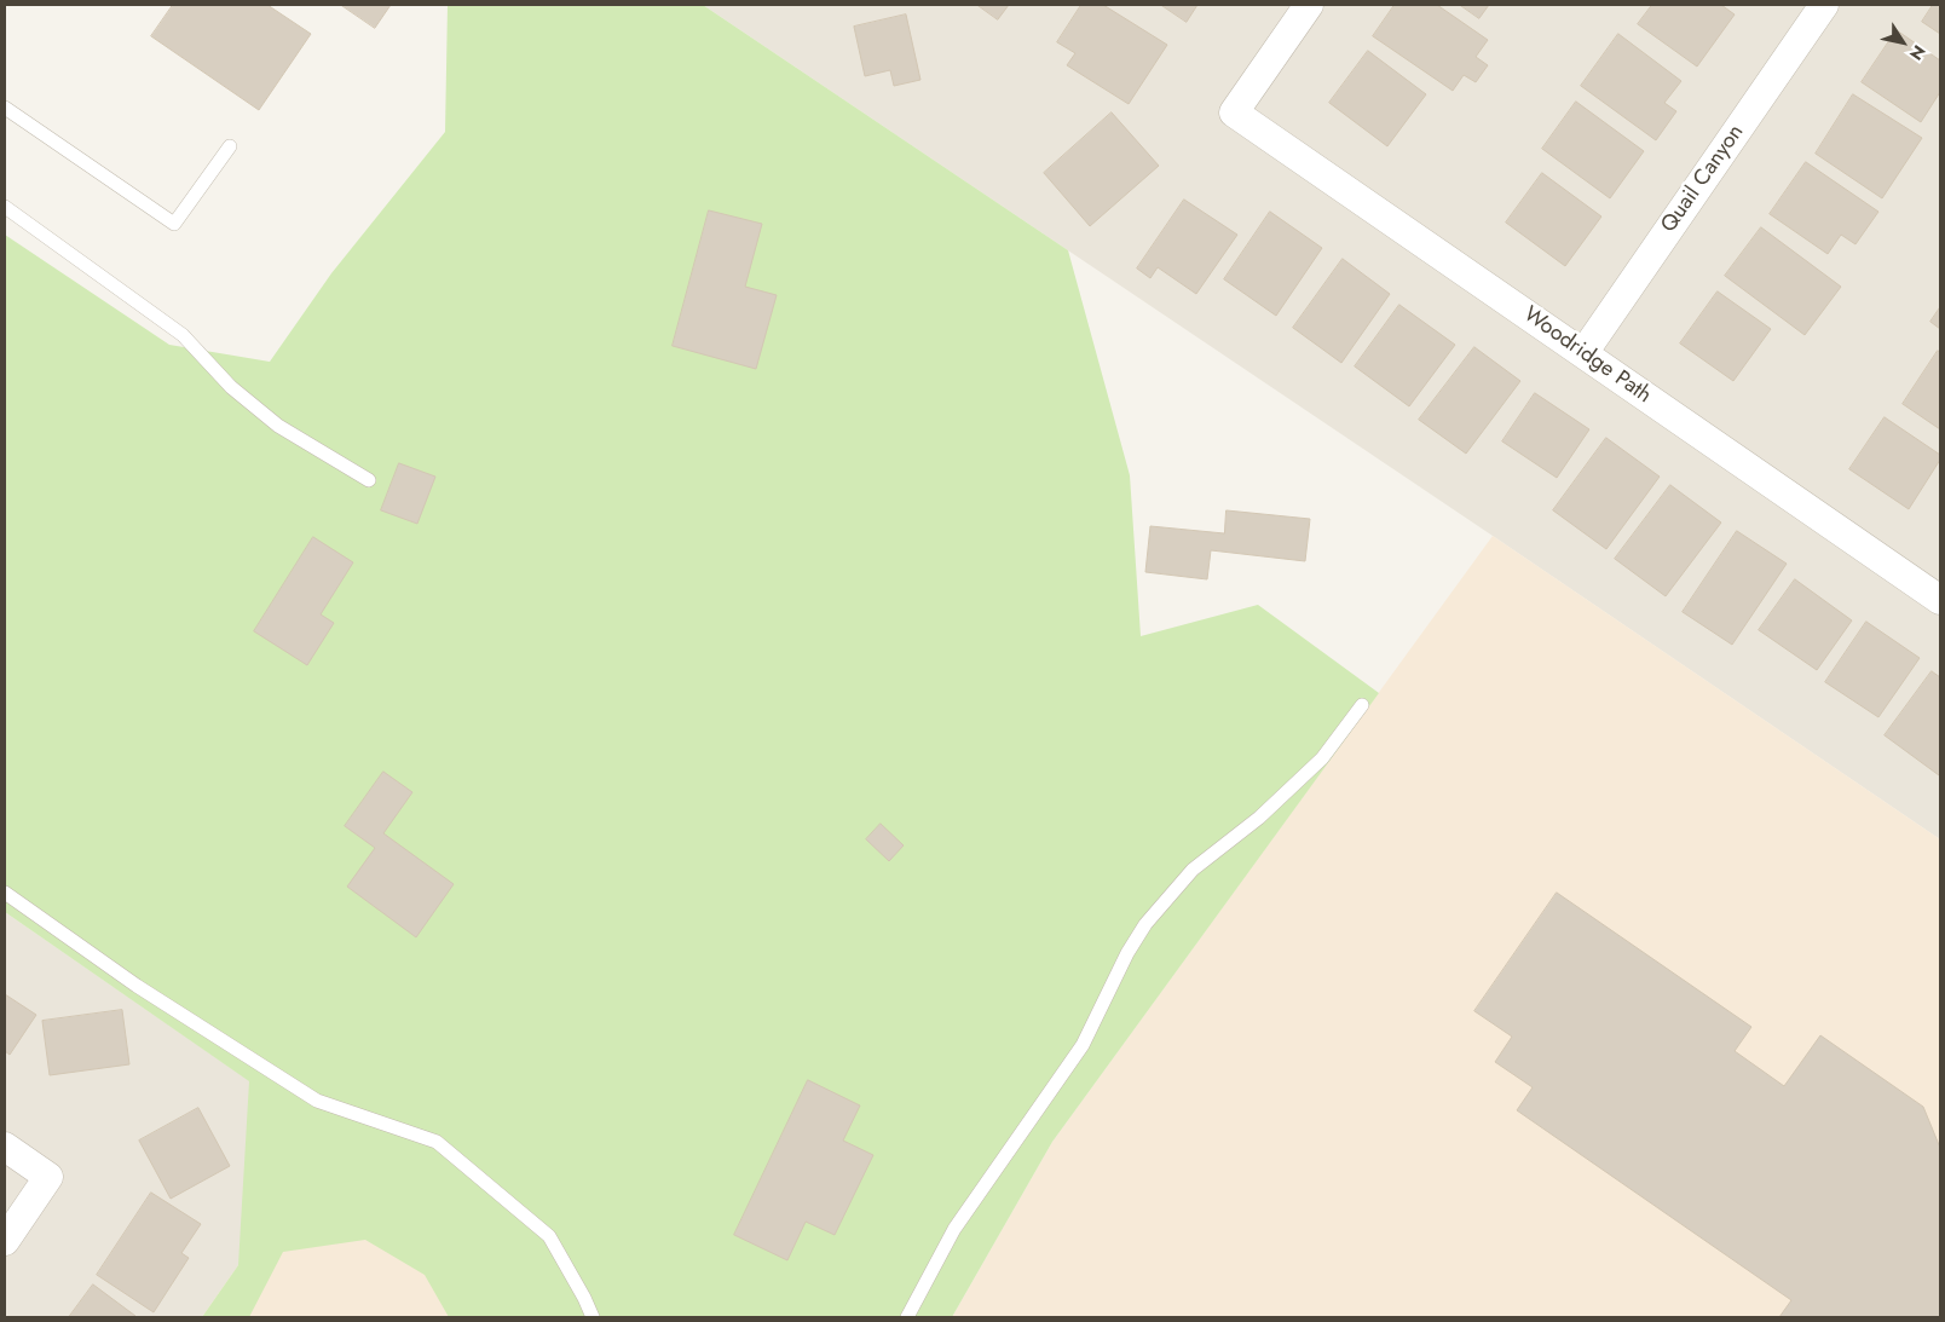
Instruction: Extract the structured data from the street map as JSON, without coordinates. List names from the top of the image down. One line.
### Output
{"streets":{"street":["Quail Canyon","Woodridge Path"]},"crossings":[["Quail Canyon","Woodridge Path"]],"north":"bottom right"}
